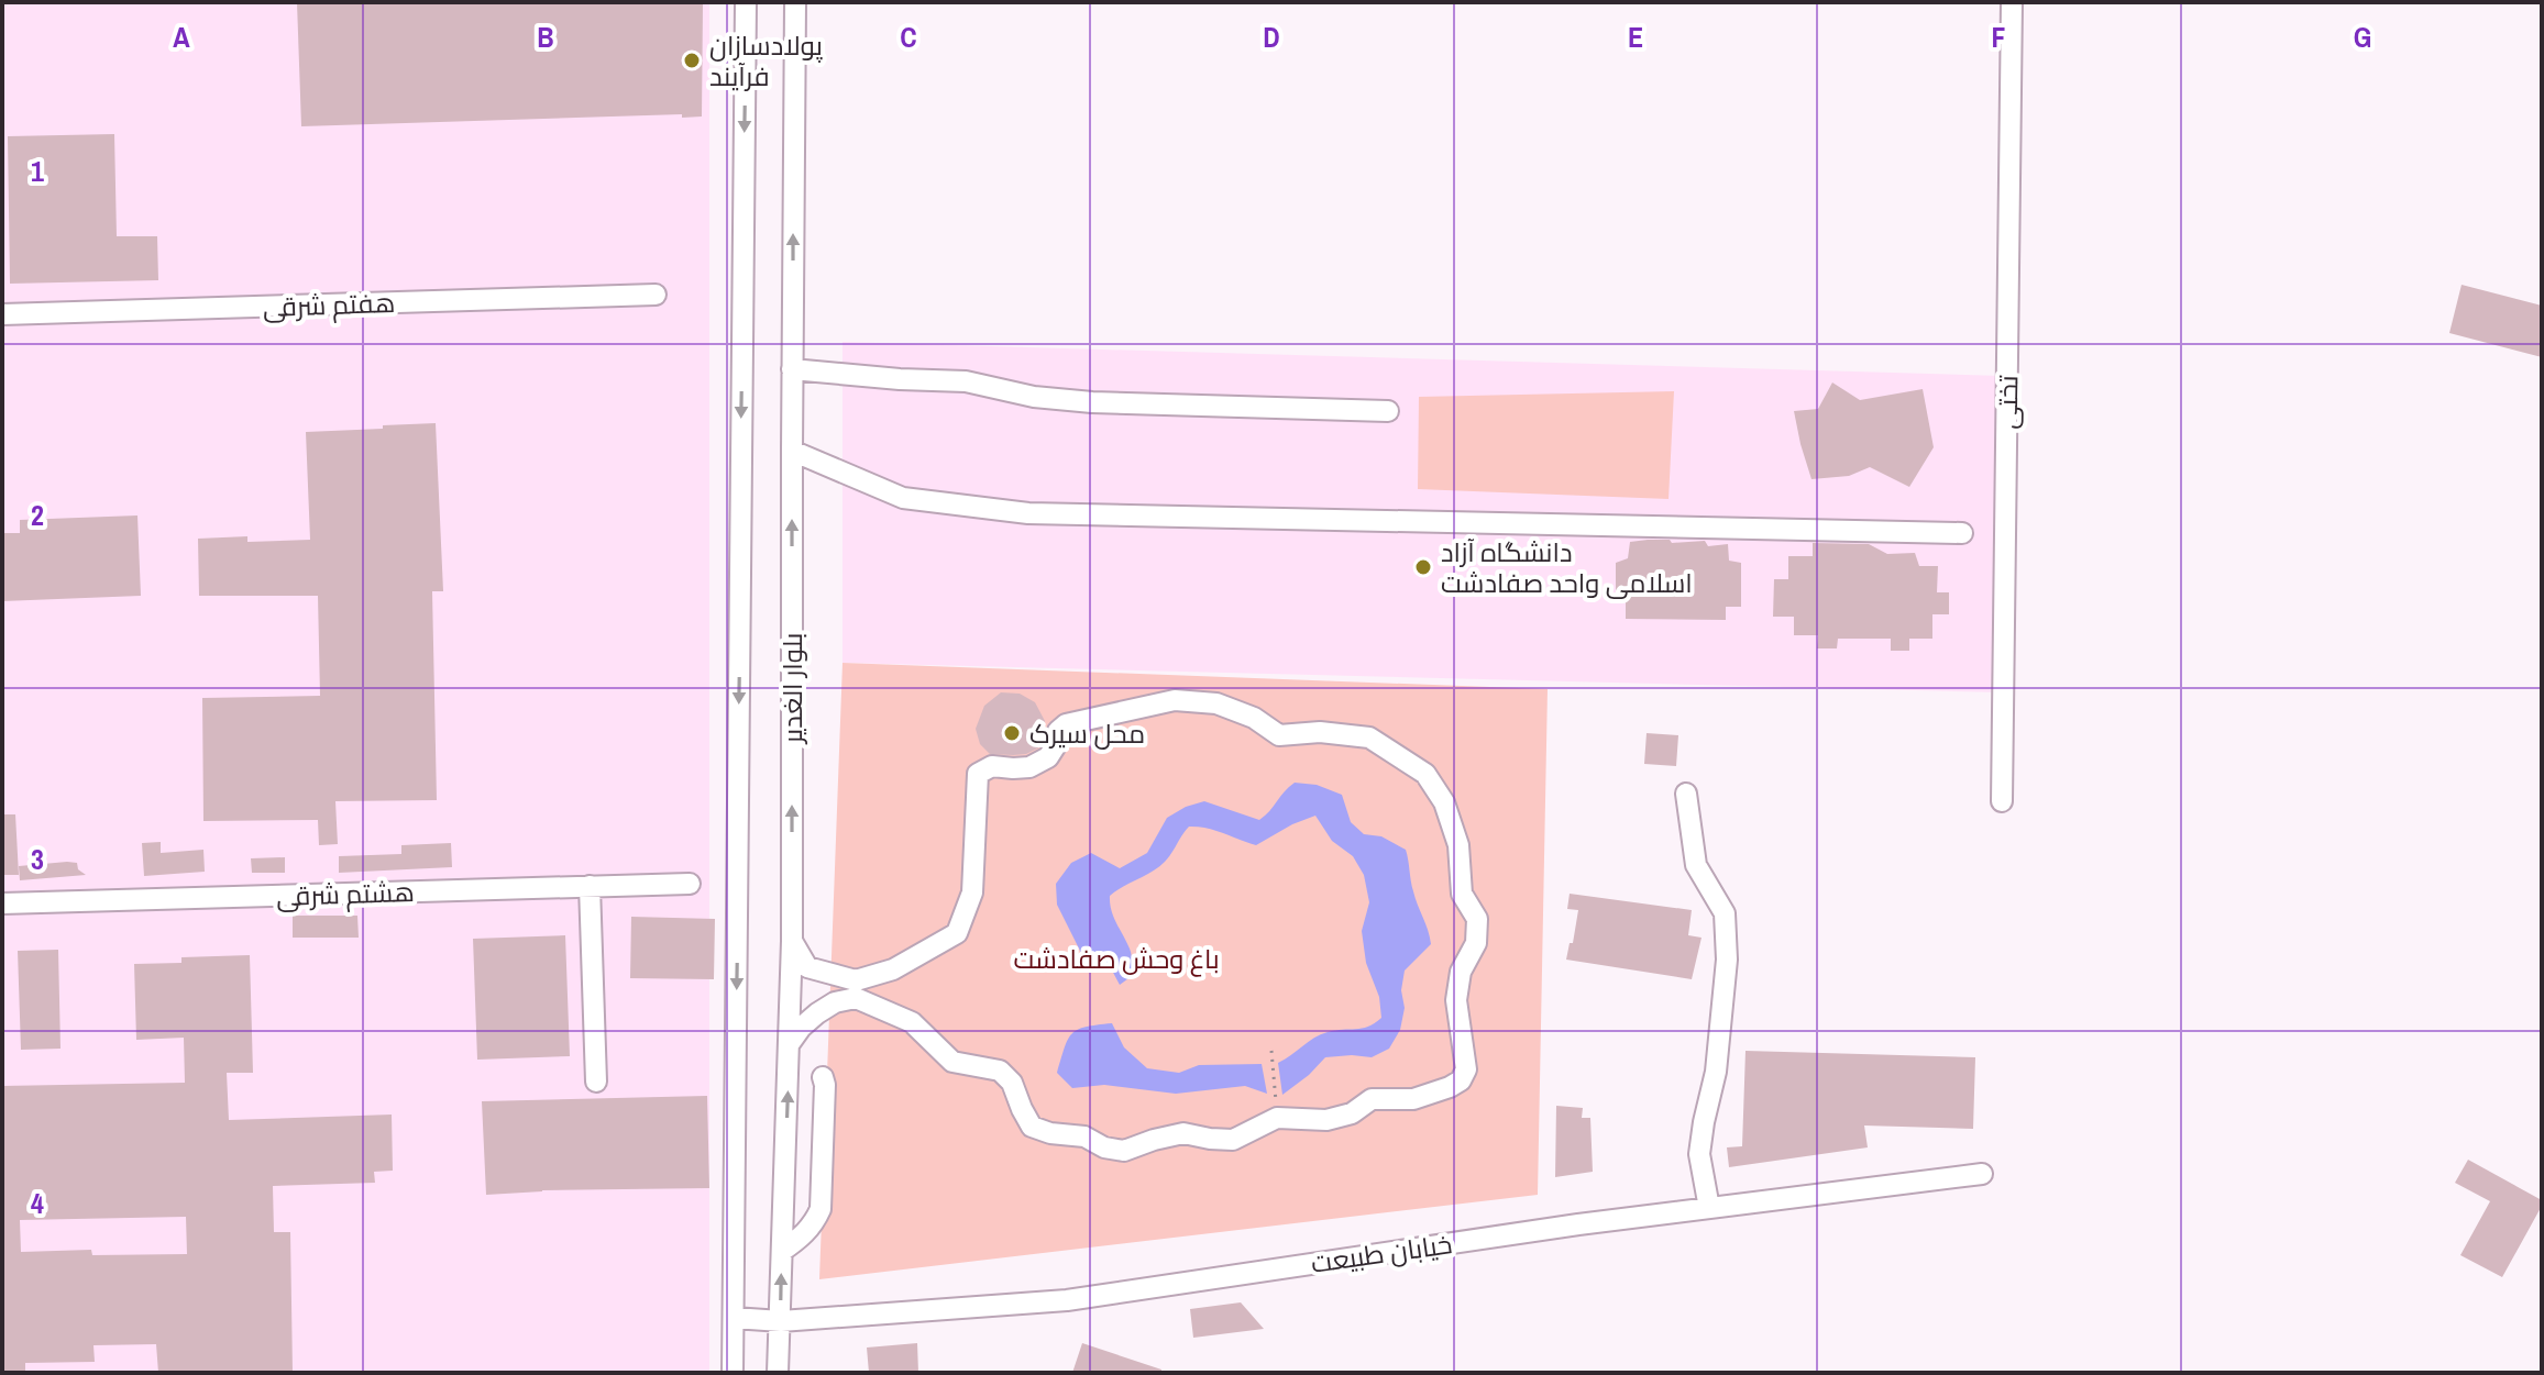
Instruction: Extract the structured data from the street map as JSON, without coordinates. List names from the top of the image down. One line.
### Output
{"streets":{"street":["هفتم شرقی","تختی","بلوار الغدیر","هشتم شرقی","خیابان طبیعت"]},"crossings":[["بلوار الغدیر","خیابان طبیعت"]],"parks":["باغ وحش صفادشت"],"places":["پولادسازان فرآیند","دانشگاه آزاد اسلامی واحد صفادشت","محل سیرک"],"grid":{"columns":["A","B","C","D","E","F","G"],"rows":["1","2","3","4"]}}
